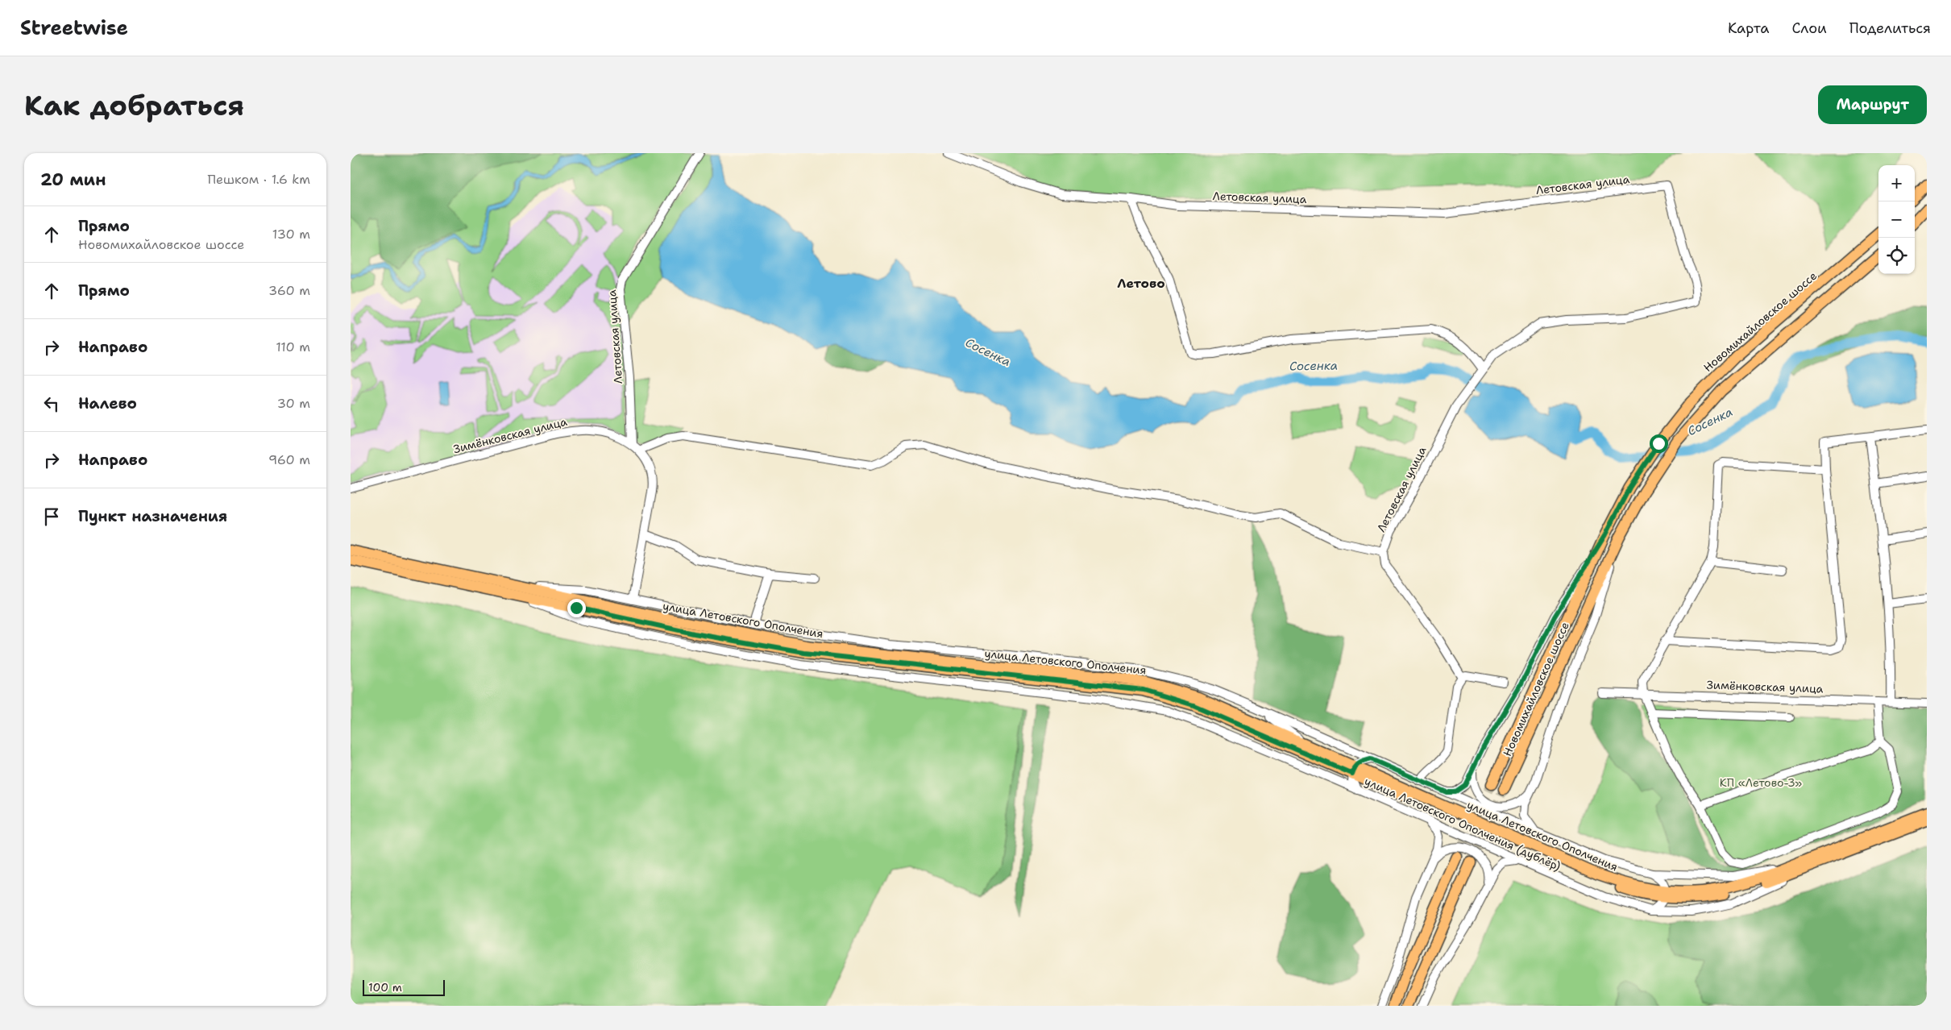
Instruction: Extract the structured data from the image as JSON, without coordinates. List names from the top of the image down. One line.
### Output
{"streets":{"main road":["Новомихайловское шоссе","улица Летовского Ополчения"],"street":["Летовская улица","Зимёнковская улица","улица Летовского Ополчения (дублёр)"]},"crossings":[["Летовская улица","Зимёнковская улица"],["Зимёнковская улица","улица Летовского Ополчения (дублёр)"],["улица Летовского Ополчения","улица Летовского Ополчения (дублёр)"]],"districts":["Летово"],"water":["Сосенка"],"parks":["КП «Летово-3»"],"scale_bar":"100 m","page":{"header":"Streetwise","nav":["Карта","Слои","Поделиться"],"buttons":"Маршрут","title":"Как добраться","heading":["20 мин","Пешком · 1.6 km"],"map_buttons":["+","−"],"list":[["Прямо","Новомихайловское шоссе","130 m"],["Прямо","360 m"],["Направо","110 m"],["Налево","30 m"],["Направо","960 m"],"Пункт назначения"],"scale":"100 m"}}
